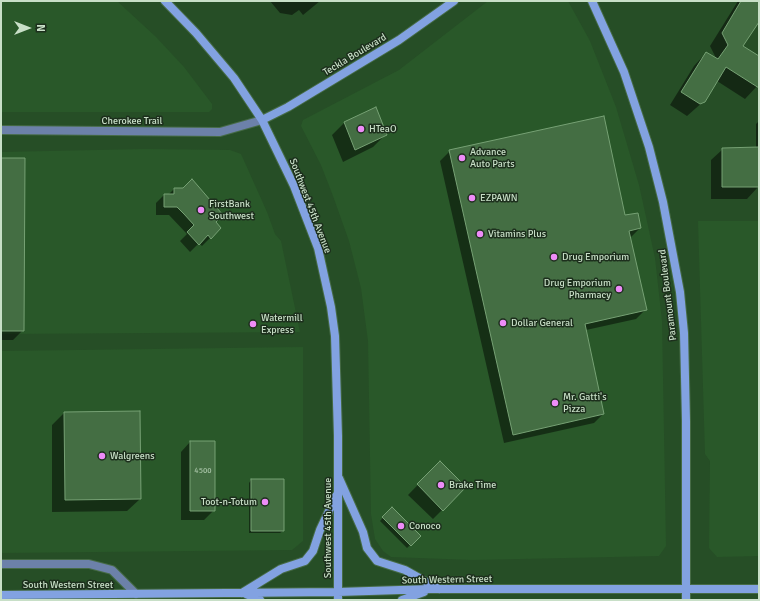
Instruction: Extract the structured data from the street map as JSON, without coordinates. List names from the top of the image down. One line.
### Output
{"streets":{"main road":["Teckla Boulevard","Southwest 45th Avenue","Paramount Boulevard","South Western Street"],"street":["Cherokee Trail"]},"crossings":[["Teckla Boulevard","Cherokee Trail"],["Teckla Boulevard","Southwest 45th Avenue"],["Cherokee Trail","Southwest 45th Avenue"],["Southwest 45th Avenue","South Western Street"],["Paramount Boulevard","South Western Street"]],"places":["HTeaO","Advance Auto Parts","EZPAWN","FirstBank Southwest","Vitamins Plus","Drug Emporium","Drug Emporium Pharmacy","Dollar General","Watermill Express","Mr. Gatti's Pizza","Walgreens","Brake Time","Toot-n-Totum","Conoco"],"house_numbers":["4500"],"north":"right"}
